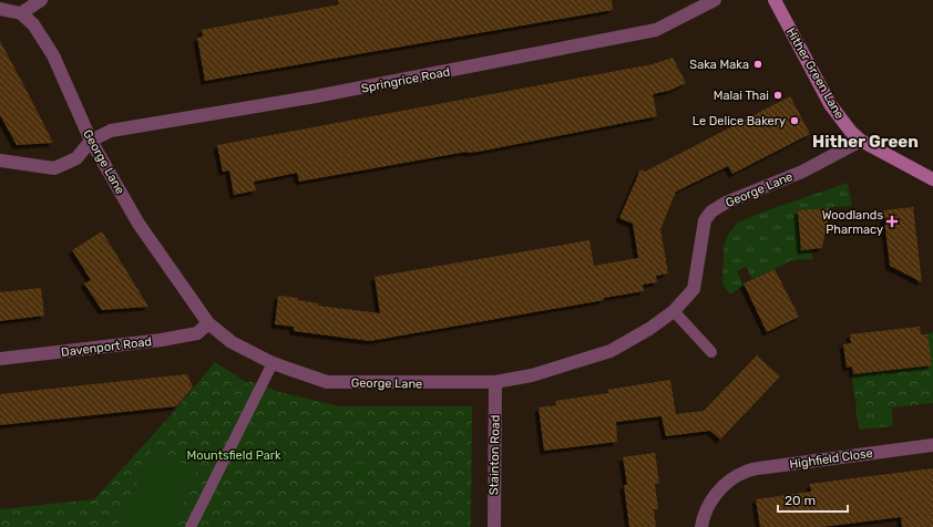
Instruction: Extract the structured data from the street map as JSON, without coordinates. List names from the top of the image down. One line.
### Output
{"streets":{"street":["Hither Green Lane","Springrice Road","George Lane","Davenport Road","Stainton Road","Highfield Close"]},"crossings":[["Hither Green Lane","George Lane"],["Springrice Road","George Lane"],["George Lane","Davenport Road"],["George Lane","Stainton Road"]],"districts":["Hither Green"],"parks":["Mountsfield Park"],"places":{"other":["Saka Maka","Malai Thai","Le Delice Bakery"],"health":["Woodlands Pharmacy"]},"scale_bar":"20 m"}
